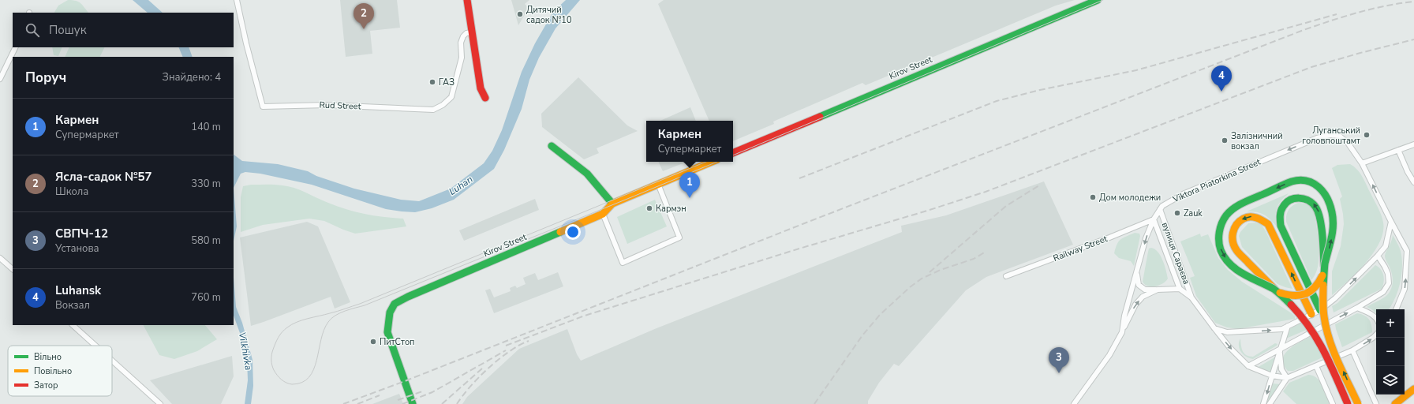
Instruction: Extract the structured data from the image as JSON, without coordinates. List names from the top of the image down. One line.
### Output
{"streets":{"street":["Kirov Street","Rud Street","Viktora Piatorkina Street","Railway Street","вулиця Сараєва"]},"crossings":[["Viktora Piatorkina Street","Railway Street"],["Viktora Piatorkina Street","вулиця Сараєва"]],"water":["Luhan","Vilkhivka"],"places":["Дитячий садок №10","ГАЗ","Луганський головпоштамт","Залізничний вокзал","Дом молодежи","Кармэн","Zauk","ПитСтоп"],"legend":["Вільно","Повільно","Затор"],"page":{"pins":["2","4","1","3"],"search":"Пошук","heading":["Поруч","Знайдено: 4"],"list":[{"mark":"1","name":"Кармен","note":"Супермаркет","value":"140 m"},{"mark":"2","name":"Ясла-садок №57","note":"Школа","value":"330 m"},{"mark":"3","name":"СВПЧ-12","note":"Установа","value":"580 m"},{"mark":"4","name":"Luhansk","note":"Вокзал","value":"760 m"}],"popup":["Кармен","Супермаркет"],"map_buttons":["+","−"]}}
